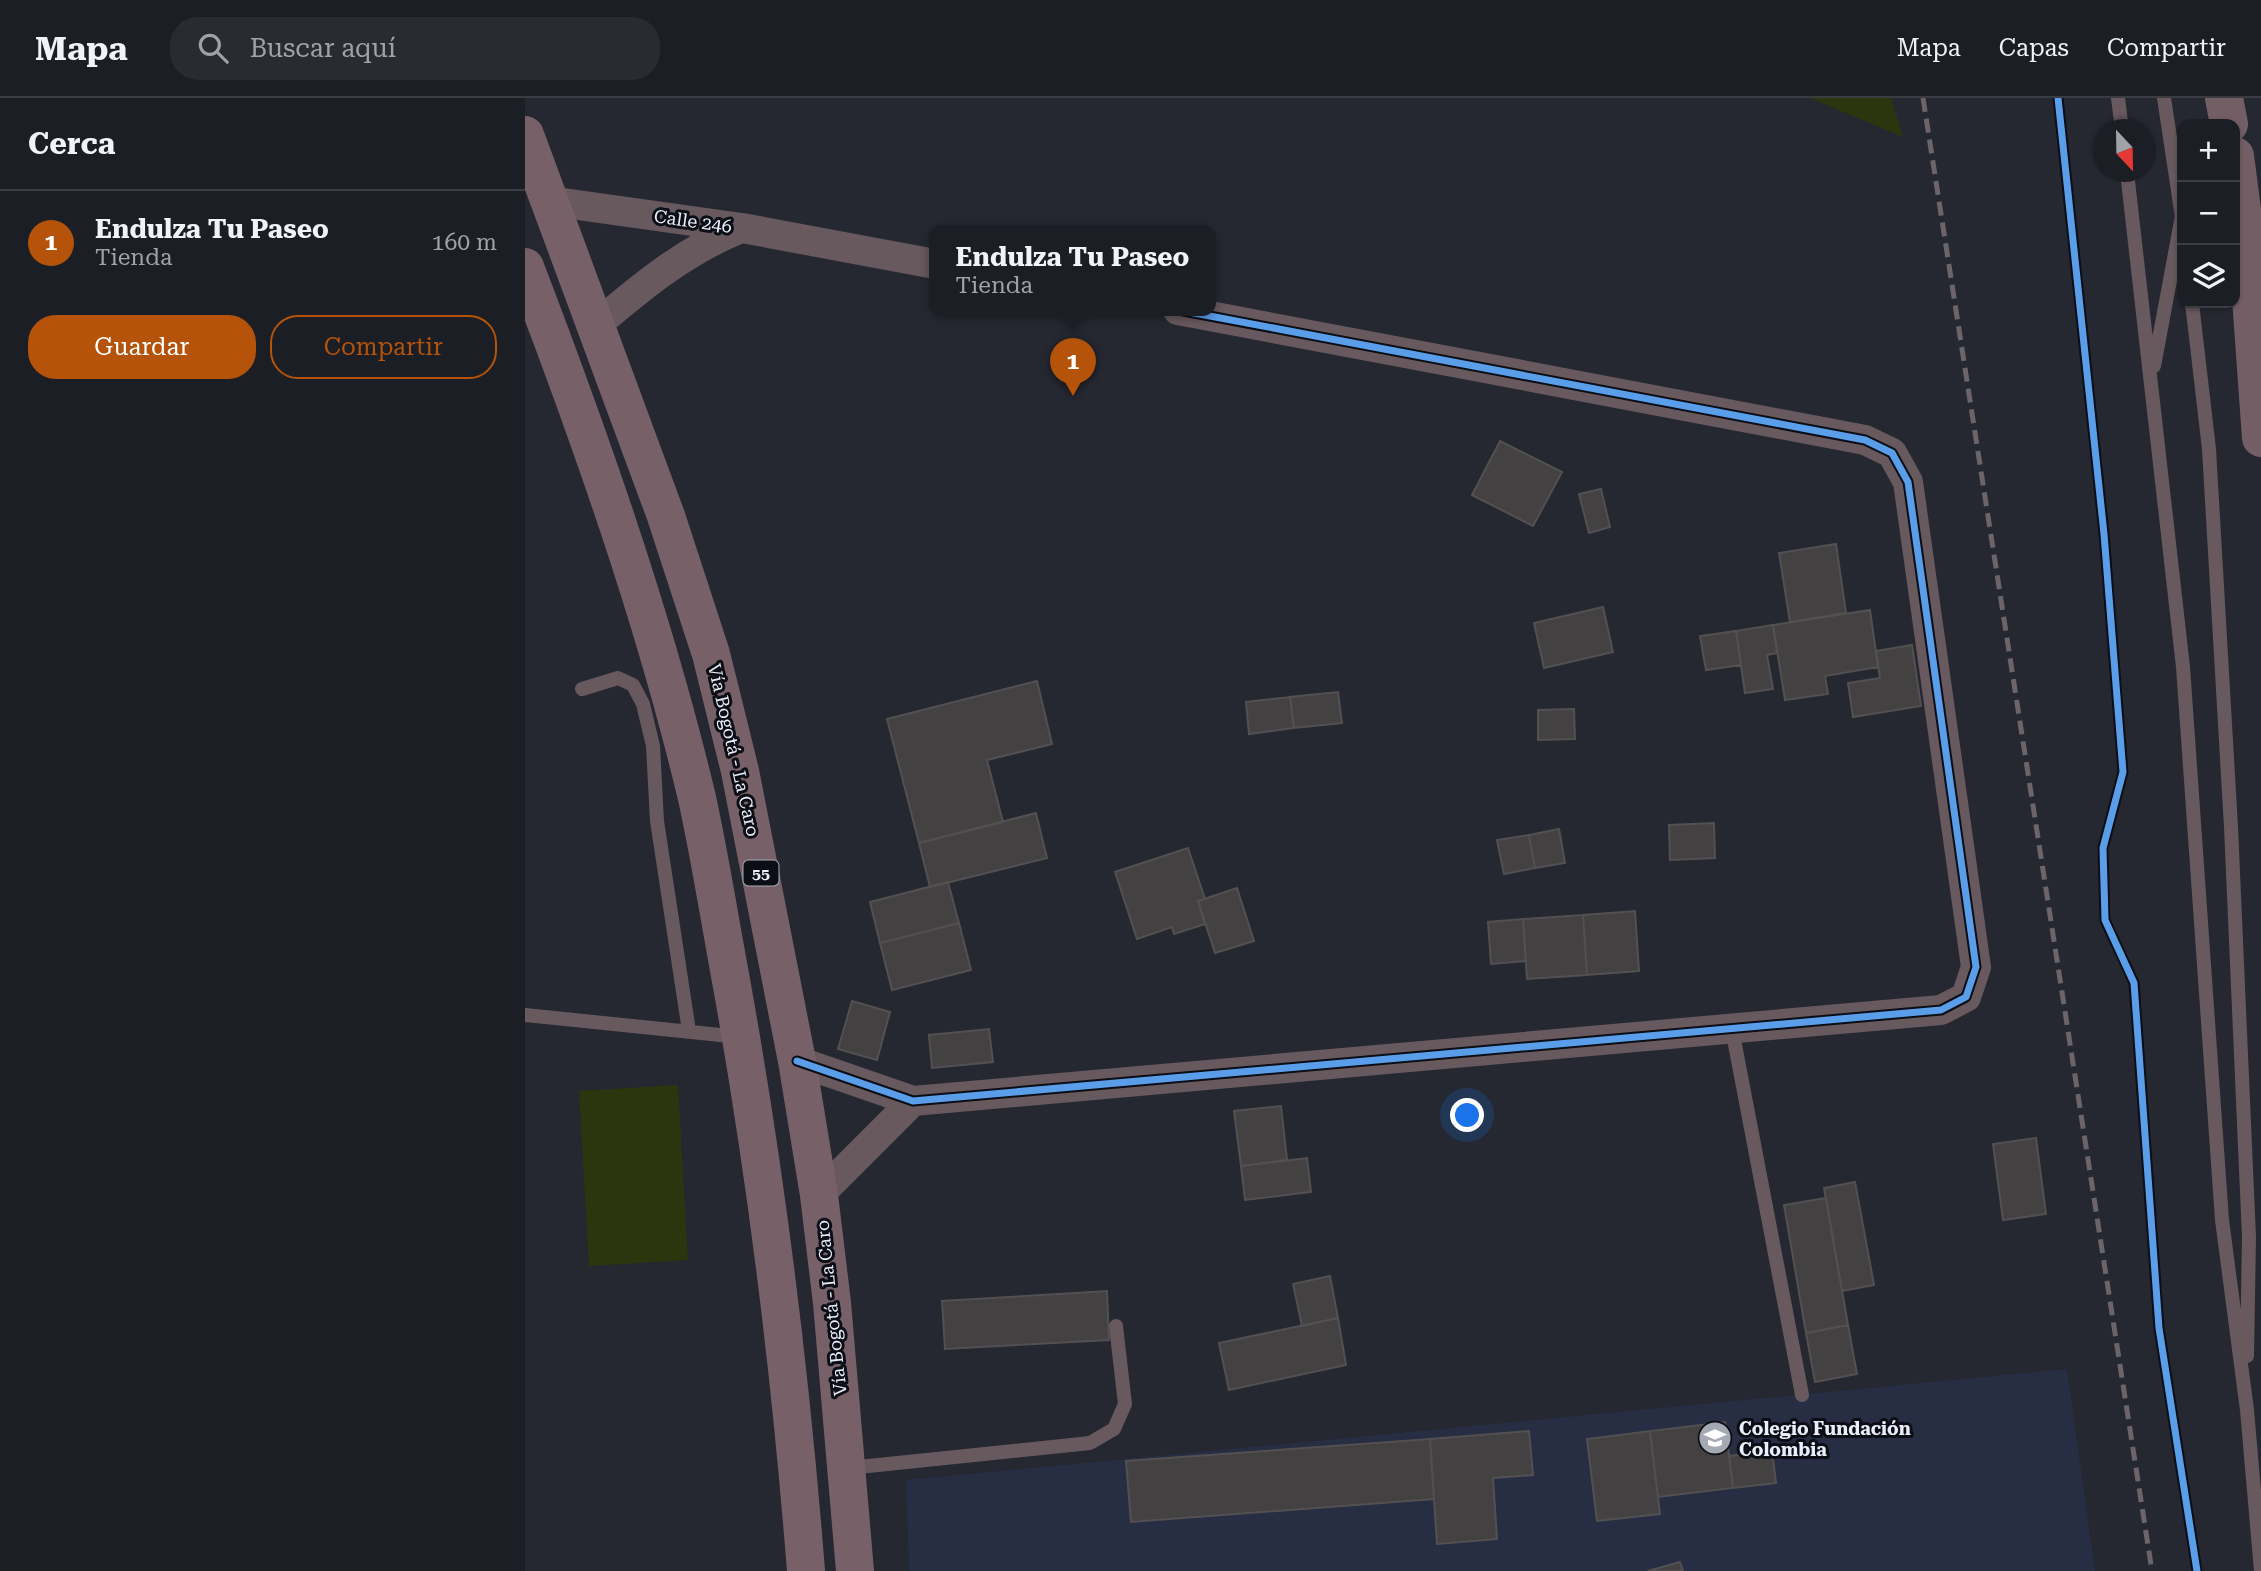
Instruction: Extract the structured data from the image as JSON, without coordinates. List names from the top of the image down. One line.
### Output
{"streets":{"main road":["Vía Bogotá - La Caro","55"],"street":["Calle 246"]},"crossings":[["Calle 246","Vía Bogotá - La Caro"],["Calle 246","55"],["Vía Bogotá - La Caro","55"]],"places":{"school or university":["Colegio Fundación Colombia"]},"north":"bottom","page":{"header":"Mapa","search":"Buscar aquí","nav":["Mapa","Capas","Compartir"],"heading":"Cerca","map_buttons":["+","−"],"list":[{"mark":"1","name":"Endulza Tu Paseo","note":"Tienda","value":"160 m"}],"popup":["Endulza Tu Paseo","Tienda"],"buttons":["Guardar","Compartir"],"pins":"1"}}
